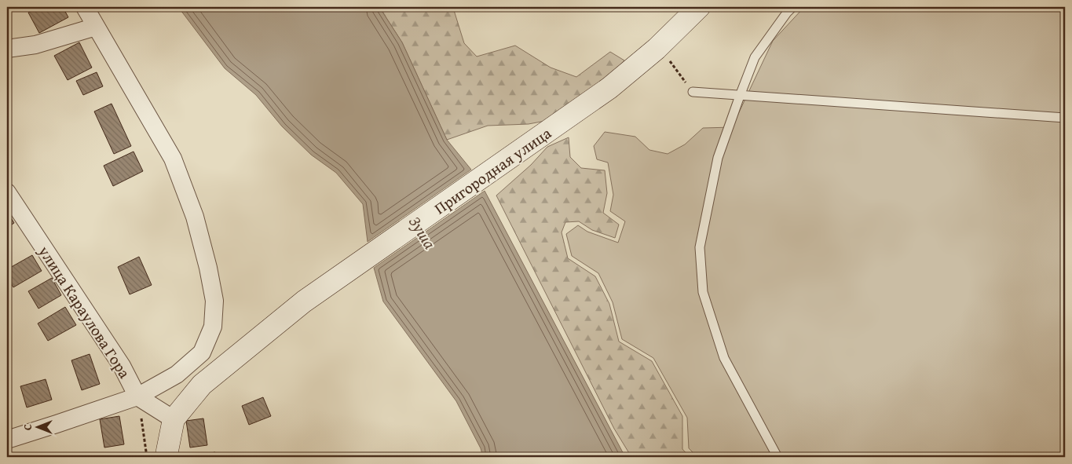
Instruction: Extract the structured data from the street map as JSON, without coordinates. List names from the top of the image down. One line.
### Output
{"streets":{"main road":["Пригородная улица"],"street":["улица Караулова Гора"]},"crossings":[["Пригородная улица","улица Караулова Гора"]],"water":["Зуша"],"north":"left"}
